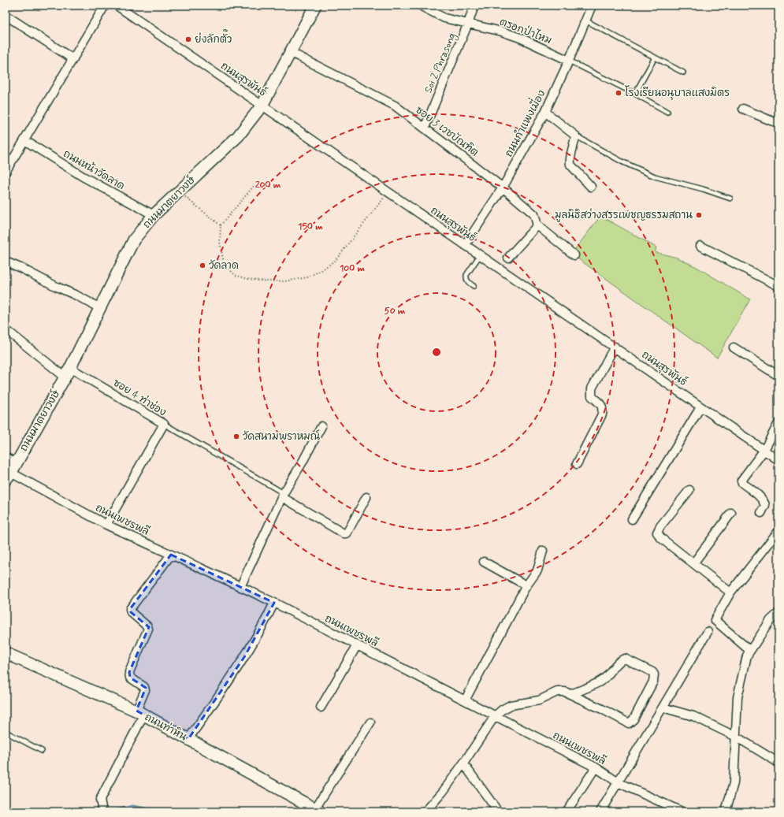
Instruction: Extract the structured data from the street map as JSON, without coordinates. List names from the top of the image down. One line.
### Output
{"streets":{"street":["ตรอกป่าไหม","Soi 2 Phrasong","ถนนสุรพันธ์","ถนนกำแพงเมี่อง","ซอย 3 เวชบัณฑิต","ถนนหน้าวัดลาด","ถนนมาตยาวงษ์","ซอย 4 ท่าช่อง","ถนนเพชรพลี","ถนนท่าหิน"]},"crossings":[["ตรอกป่าไหม","Soi 2 Phrasong"],["ตรอกป่าไหม","ถนนกำแพงเมี่อง"],["Soi 2 Phrasong","ซอย 3 เวชบัณฑิต"],["ถนนสุรพันธ์","ถนนกำแพงเมี่อง"],["ถนนสุรพันธ์","ถนนมาตยาวงษ์"],["ถนนกำแพงเมี่อง","ซอย 3 เวชบัณฑิต"],["ซอย 3 เวชบัณฑิต","ถนนมาตยาวงษ์"],["ถนนหน้าวัดลาด","ถนนมาตยาวงษ์"],["ถนนมาตยาวงษ์","ซอย 4 ท่าช่อง"],["ถนนมาตยาวงษ์","ถนนเพชรพลี"],["ซอย 4 ท่าช่อง","ถนนเพชรพลี"]],"places":["ย่งลักตั๊ว","โรงเรียนอนุบาลแสงมิตร","มูลนิธิสว่างสรรเพชญธรรมสถาน","วัดลาด","วัดสนามพราหมณ์"],"rings":["200 m","150 m","100 m","50 m"]}
